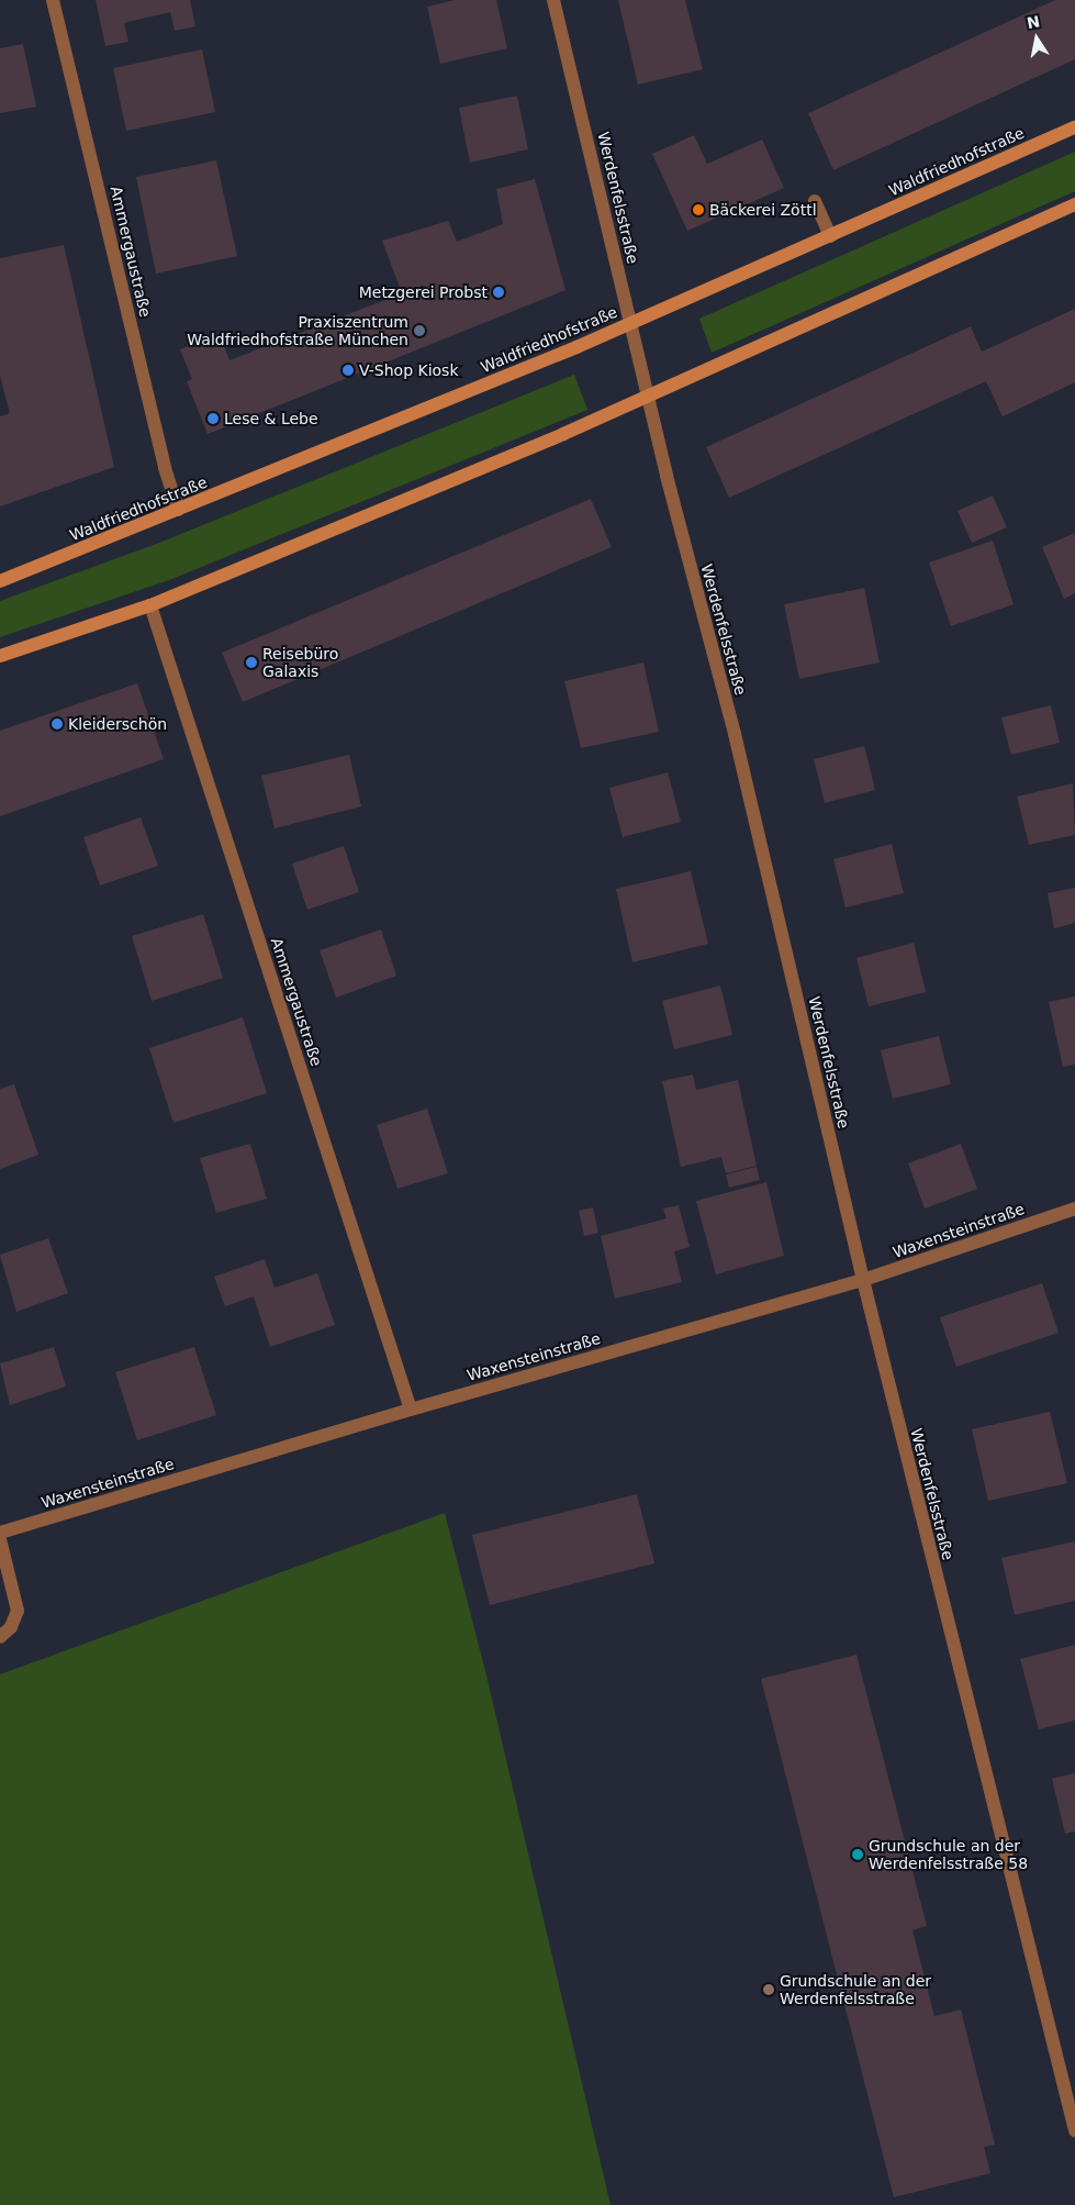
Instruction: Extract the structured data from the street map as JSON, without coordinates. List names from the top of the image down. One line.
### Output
{"streets":{"main road":["Waldfriedhofstraße"],"street":["Werdenfelsstraße","Ammergaustraße","Waxensteinstraße"]},"crossings":[["Waldfriedhofstraße","Werdenfelsstraße"],["Waldfriedhofstraße","Ammergaustraße"],["Werdenfelsstraße","Waxensteinstraße"],["Ammergaustraße","Waxensteinstraße"]],"places":["Bäckerei Zöttl","Metzgerei Probst","Praxiszentrum Waldfriedhofstraße München","V-Shop Kiosk","Lese & Lebe","Reisebüro Galaxis","Kleiderschön","Grundschule an der Werdenfelsstraße 58","Grundschule an der Werdenfelsstraße"],"north":"top"}
